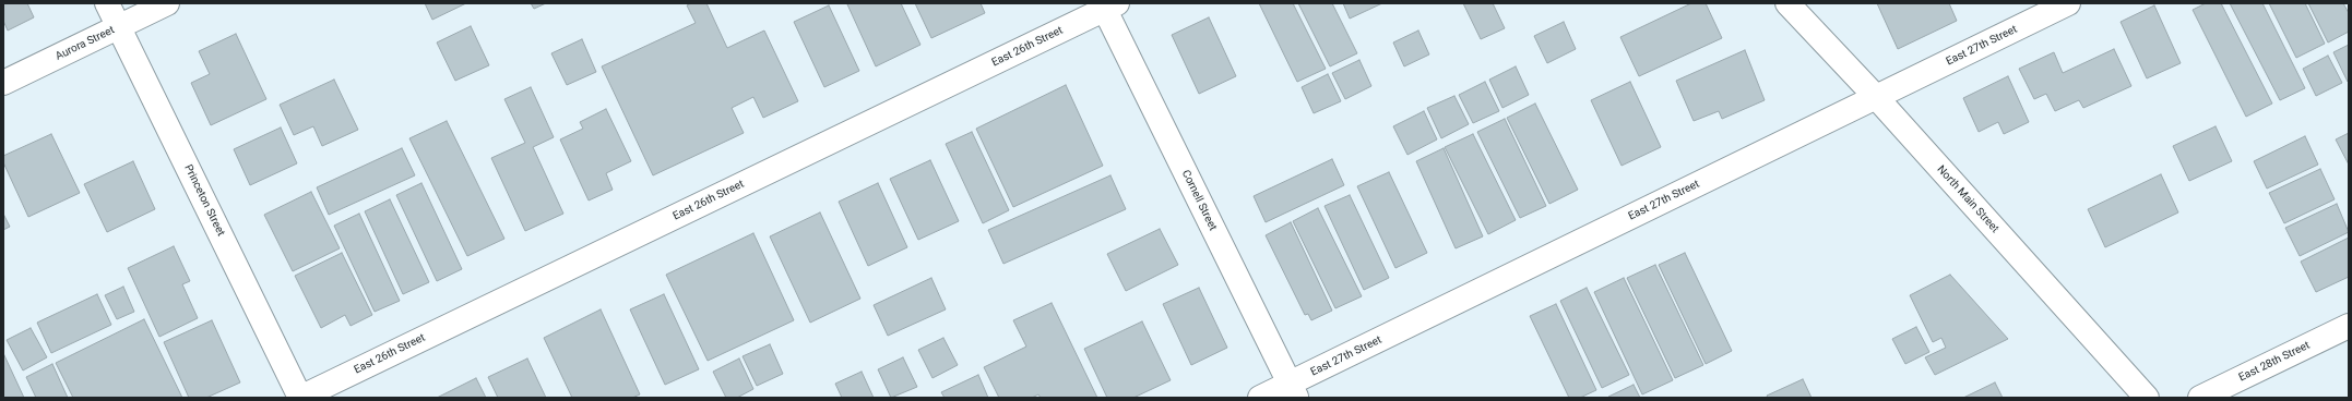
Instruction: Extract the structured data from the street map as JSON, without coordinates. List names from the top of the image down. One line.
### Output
{"streets":{"street":["Aurora Street","East 27th Street","East 26th Street","North Main Street","Princeton Street","Cornell Street","East 28th Street"]},"crossings":[["Aurora Street","Princeton Street"],["East 27th Street","North Main Street"],["East 27th Street","Cornell Street"],["East 26th Street","Princeton Street"],["East 26th Street","Cornell Street"]]}
